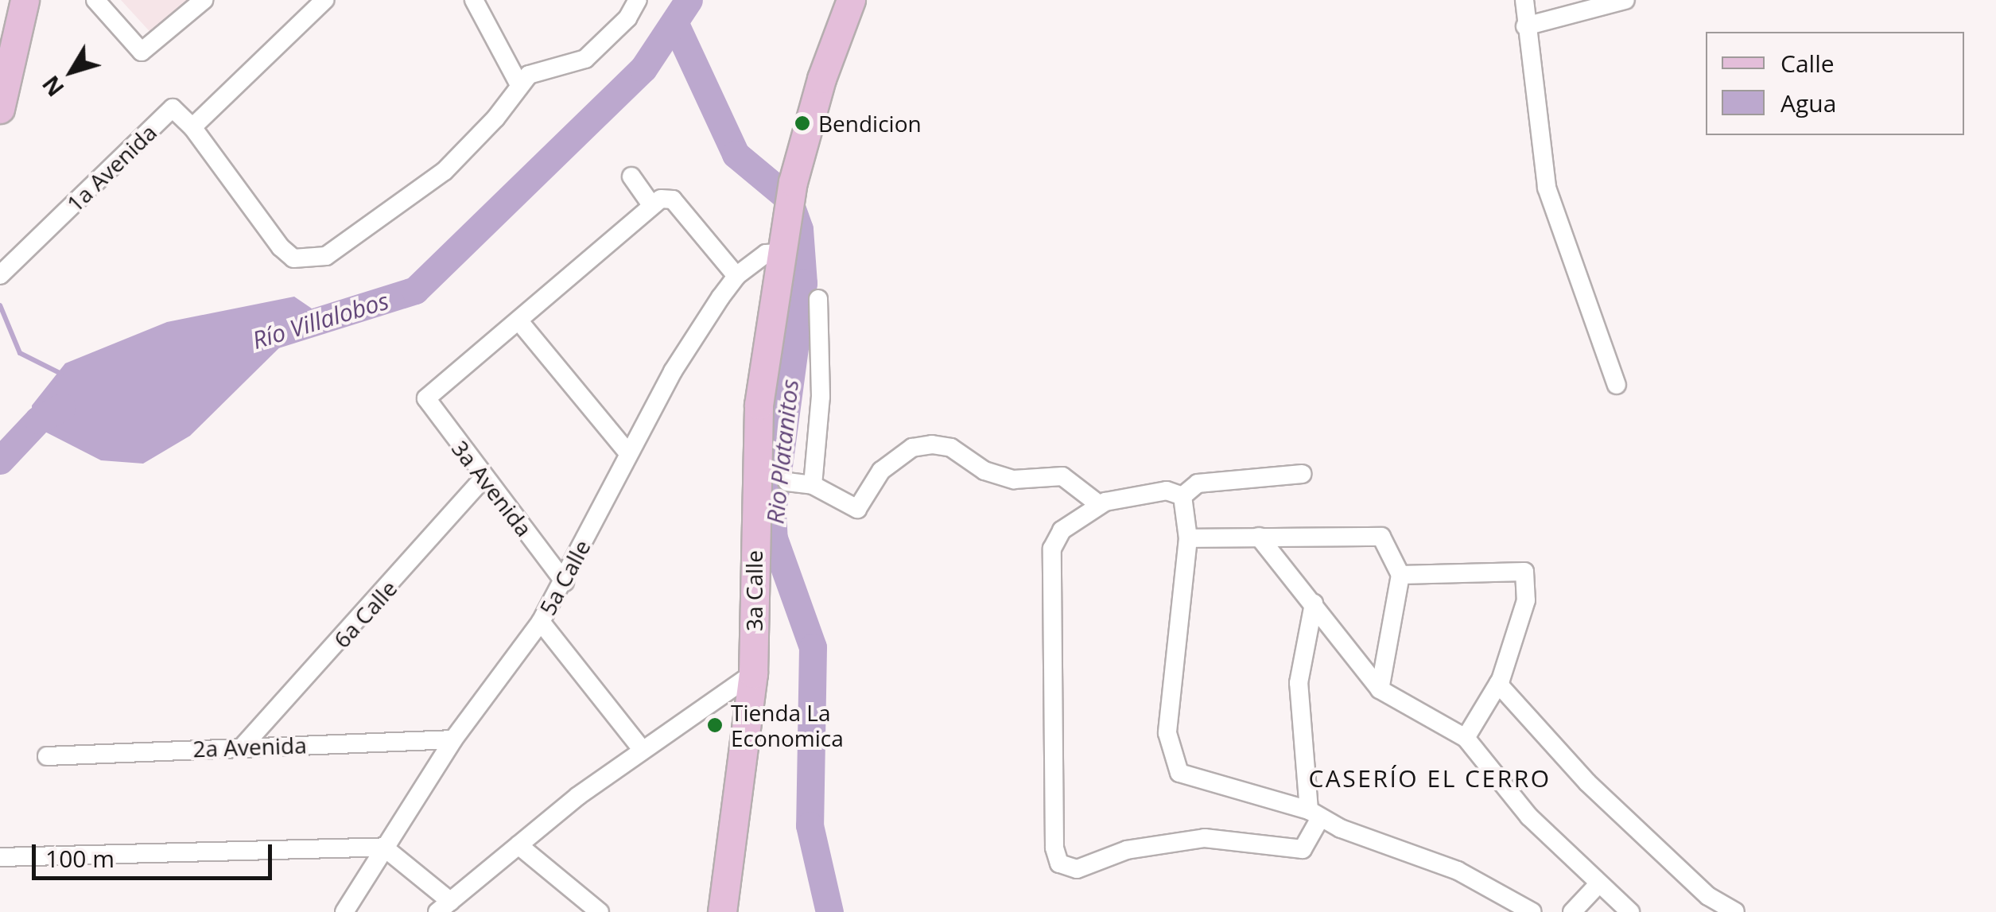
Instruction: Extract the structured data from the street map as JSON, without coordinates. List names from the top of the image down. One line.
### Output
{"streets":{"main road":["3a Calle"],"street":["1a Avenida","3a Avenida","5a Calle","6a Calle","2a Avenida"]},"crossings":[["3a Avenida","5a Calle"],["3a Avenida","6a Calle"],["5a Calle","3a Calle"],["5a Calle","2a Avenida"],["6a Calle","2a Avenida"]],"districts":["CASERÍO EL CERRO"],"water":["Río Villalobos","Rio Platanitos"],"places":["Bendicion","Tienda La Economica"],"legend":["Calle","Agua"],"scale_bar":"100 m","north":"bottom left"}
